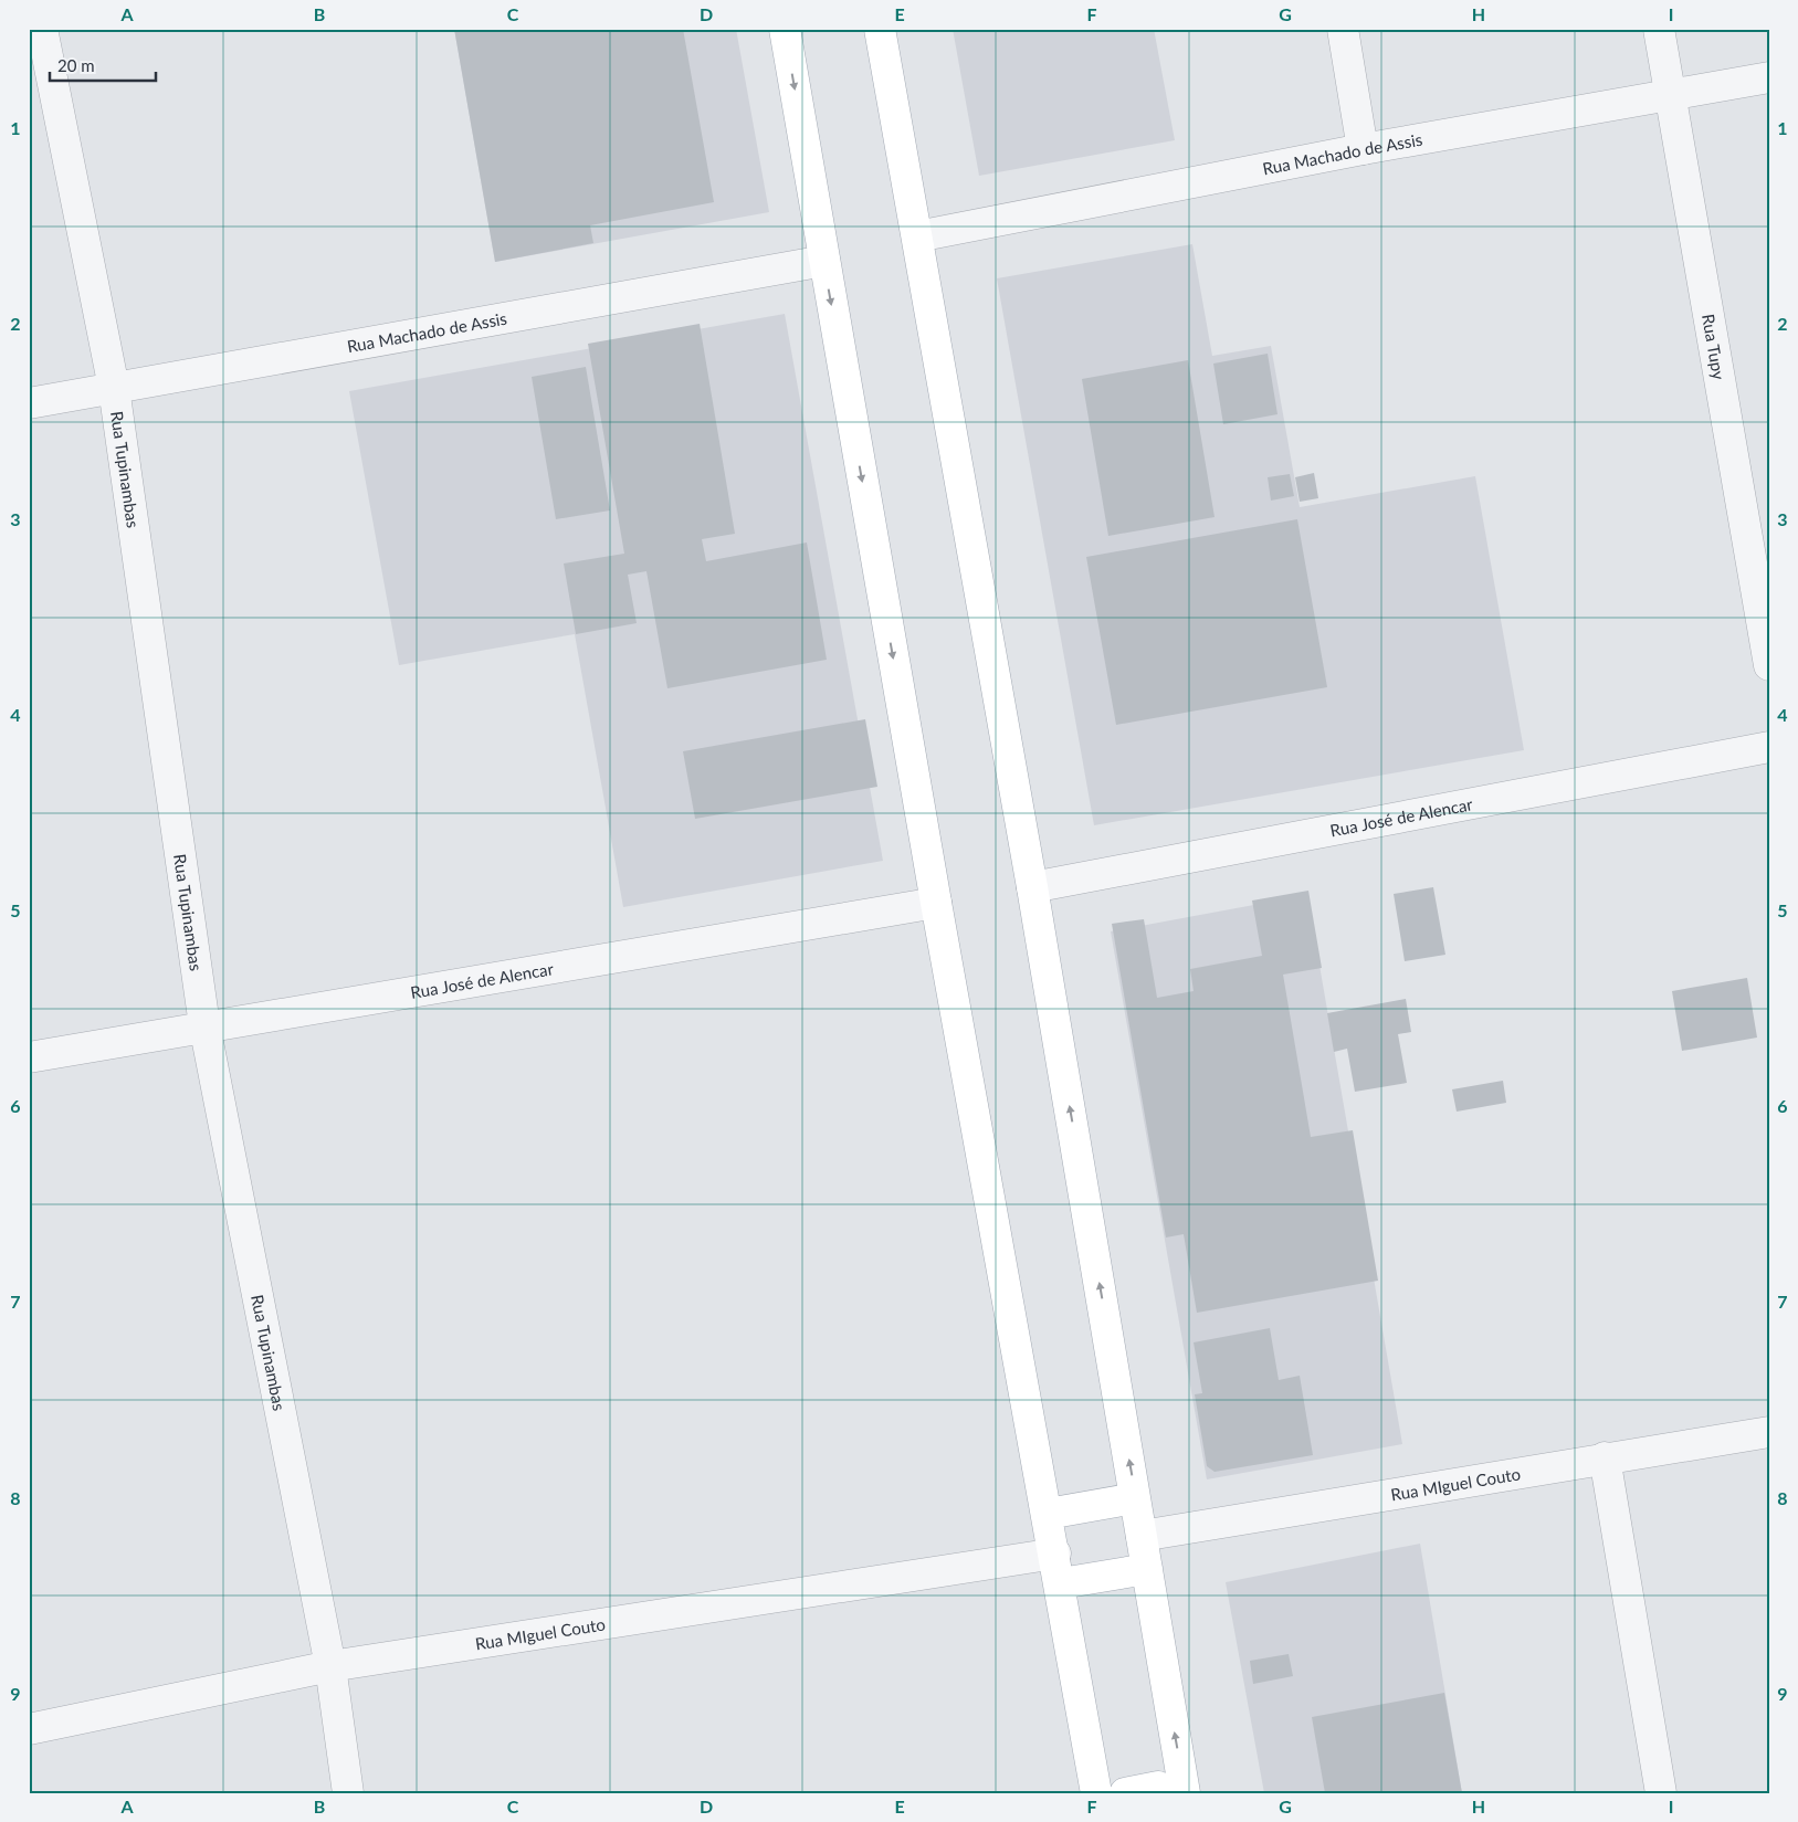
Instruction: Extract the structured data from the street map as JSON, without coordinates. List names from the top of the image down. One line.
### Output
{"streets":{"street":["Rua Machado de Assis","Rua Tupy","Rua Tupinambas","Rua José de Alencar","Rua MIguel Couto"]},"crossings":[["Rua Machado de Assis","Rua Tupy"],["Rua Machado de Assis","Rua Tupinambas"],["Rua Tupinambas","Rua José de Alencar"],["Rua Tupinambas","Rua MIguel Couto"]],"scale_bar":"20 m","grid":{"columns":["A","B","C","D","E","F","G","H","I"],"rows":["1","2","3","4","5","6","7","8","9"]}}
